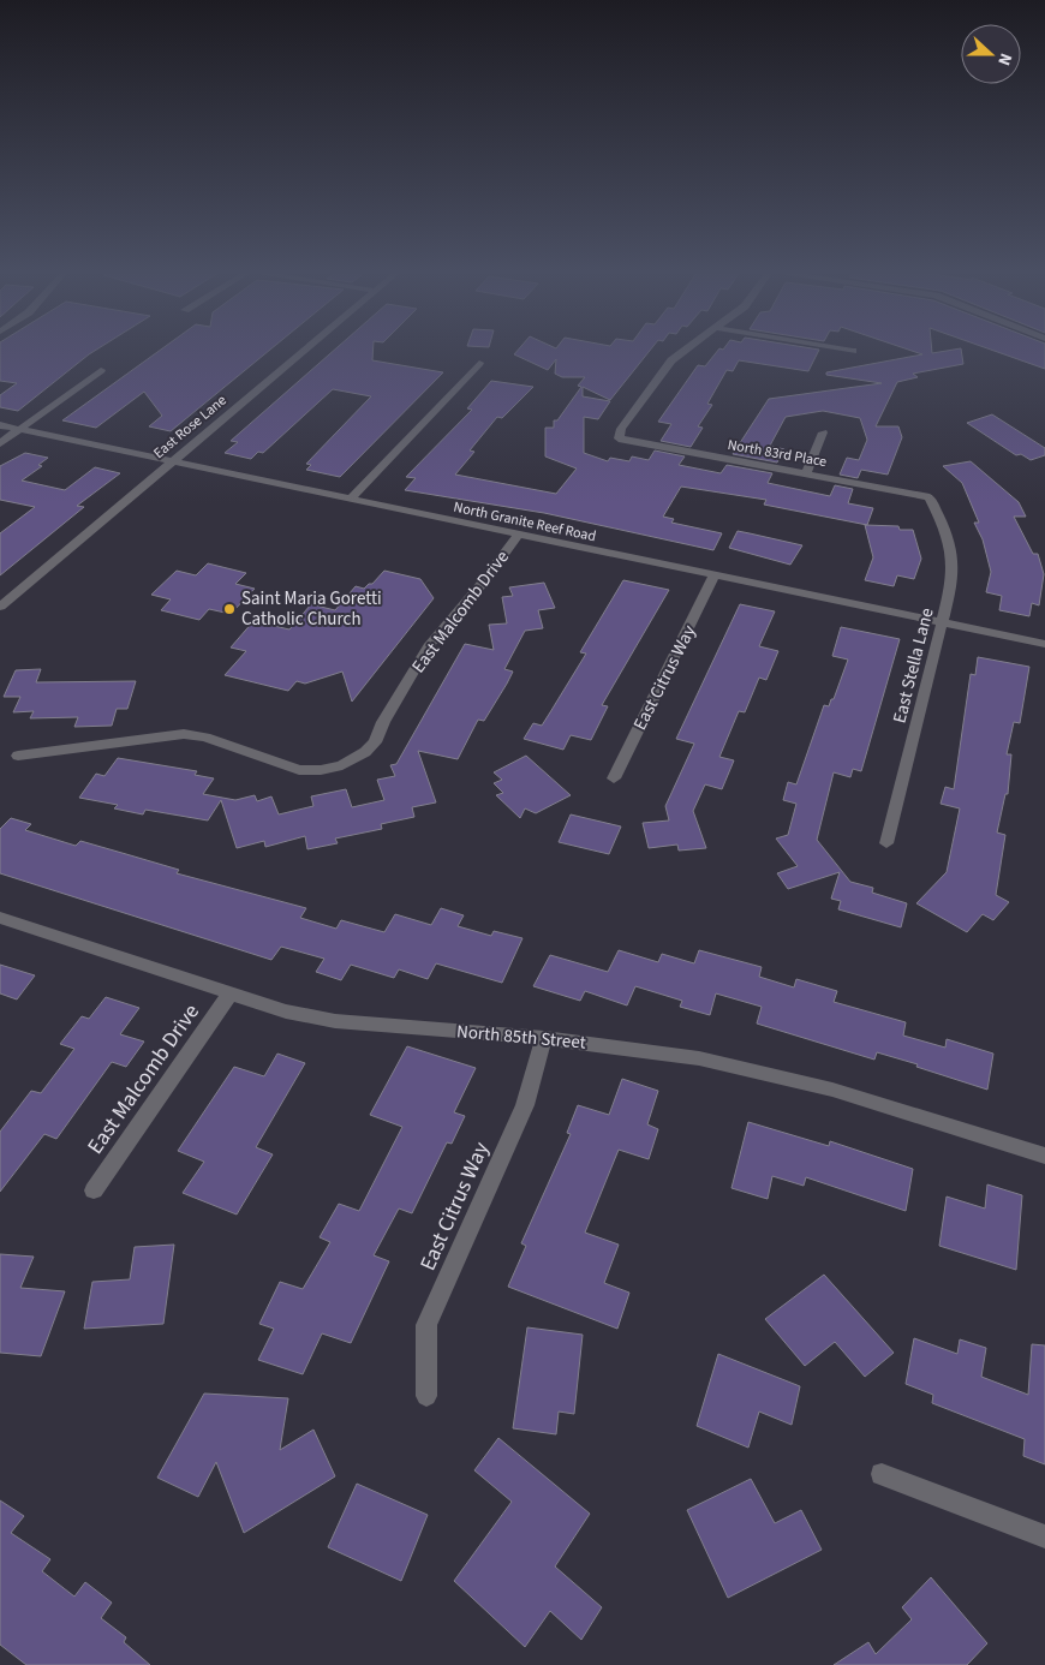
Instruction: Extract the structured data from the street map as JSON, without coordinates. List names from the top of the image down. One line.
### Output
{"streets":{"street":["East Rose Lane","North 83rd Place","North Granite Reef Road","East Malcomb Drive","East Stella Lane","East Citrus Way","North 85th Street"]},"crossings":[["East Rose Lane","North Granite Reef Road"],["North 83rd Place","East Stella Lane"],["North Granite Reef Road","East Malcomb Drive"],["North Granite Reef Road","East Stella Lane"],["North Granite Reef Road","East Citrus Way"],["East Malcomb Drive","North 85th Street"],["East Citrus Way","North 85th Street"]],"places":["Saint Maria Goretti Catholic Church"],"north":"right"}
